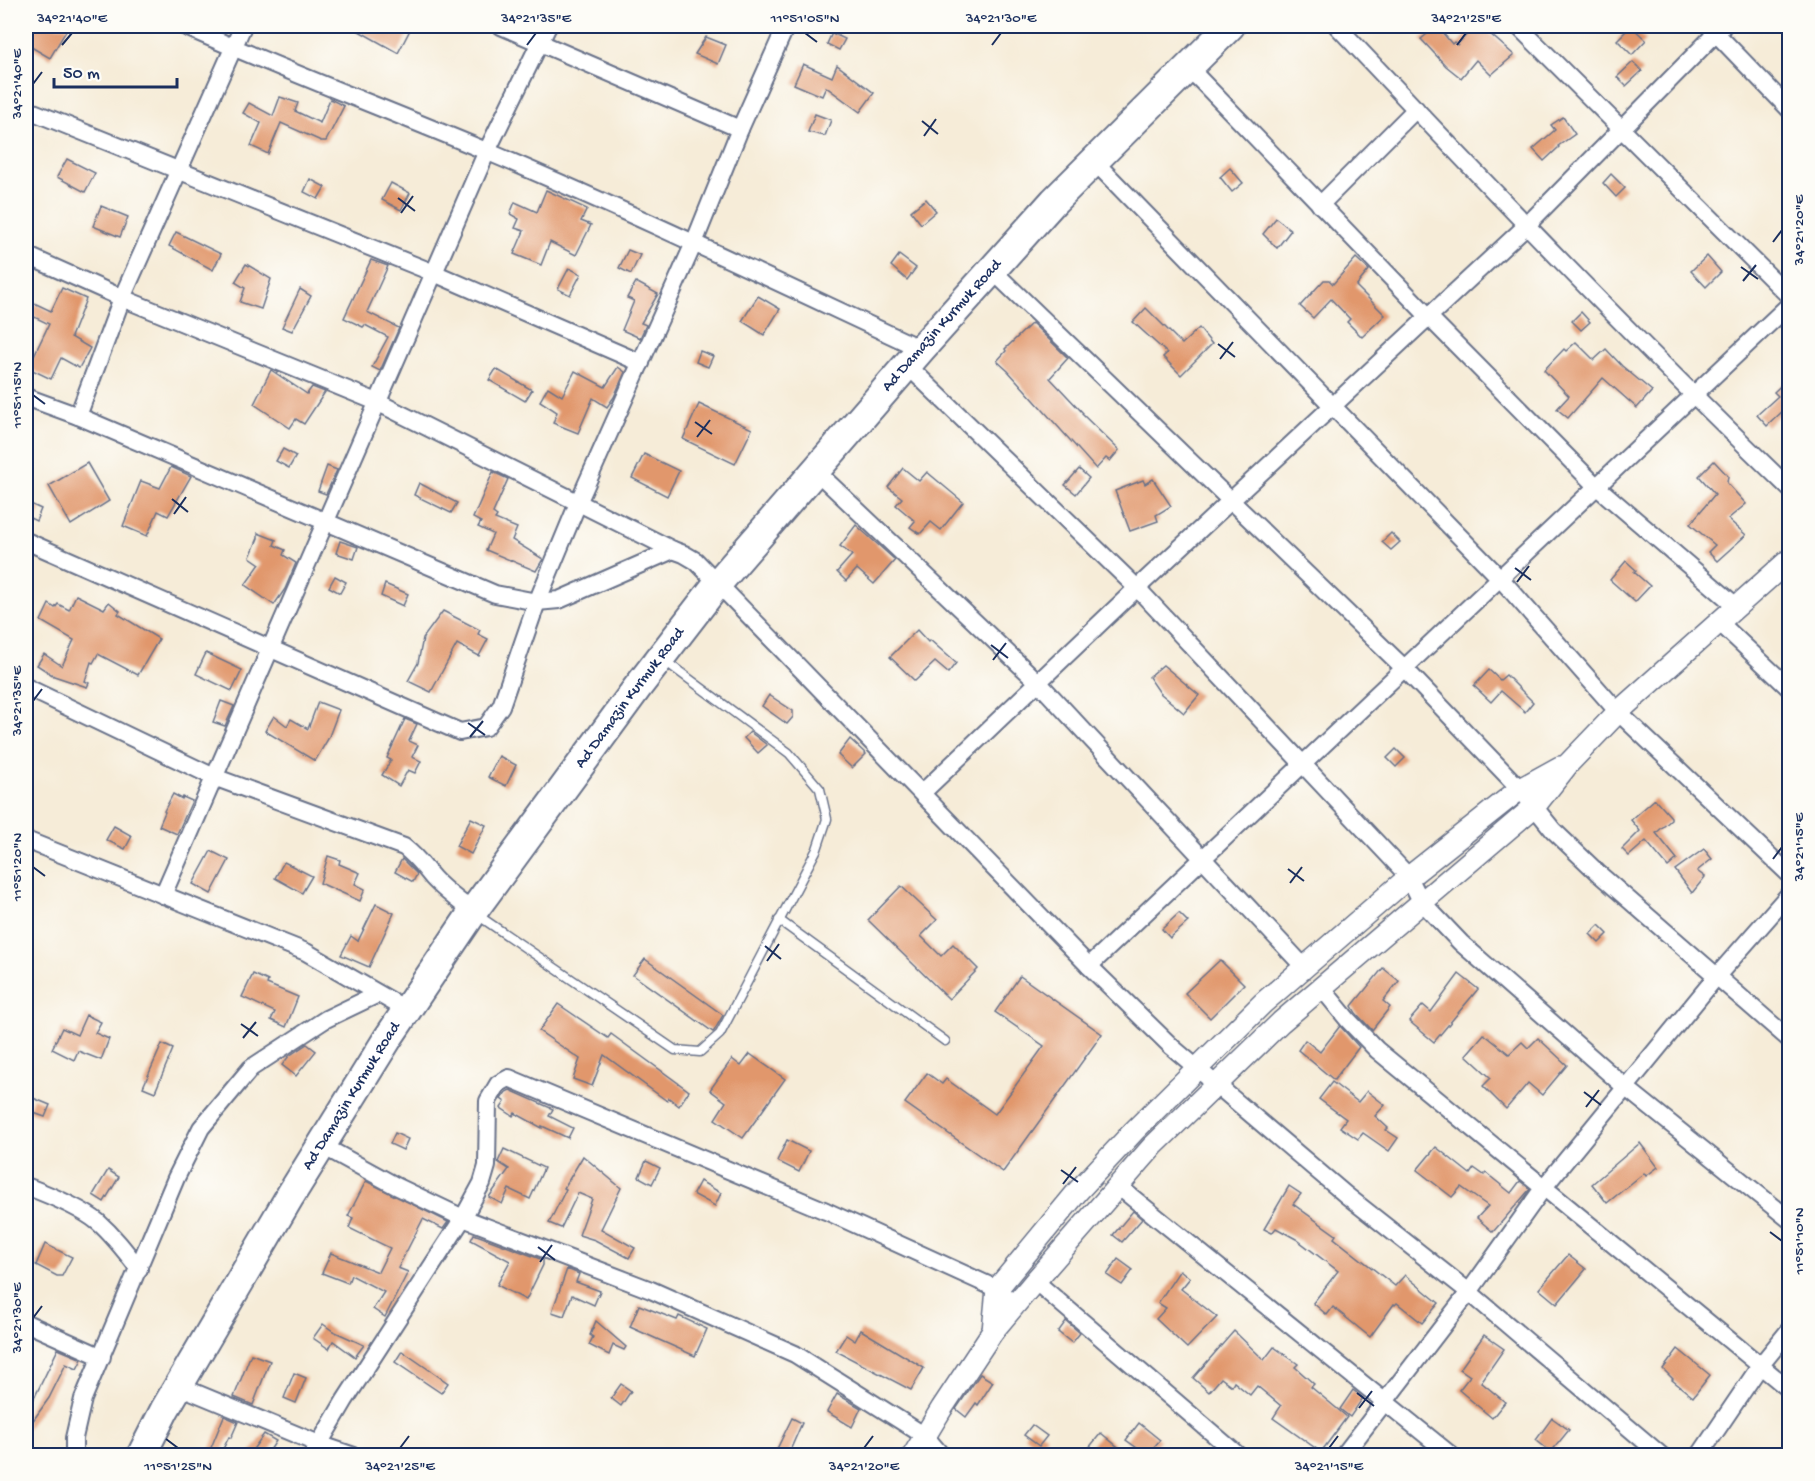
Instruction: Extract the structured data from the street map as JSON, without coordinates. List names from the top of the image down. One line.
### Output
{"streets":{"highway":["Ad Damazin Kurmuk Road"]},"scale_bar":"50 m","coordinates":["34°21'40\"E","34°21'35\"E","11°51'05\"N","34°21'30\"E","34°21'25\"E","34°21'20\"E","11°51'15\"N","34°21'15\"E","11°51'20\"N","11°51'10\"N","11°51'25\"N"]}
